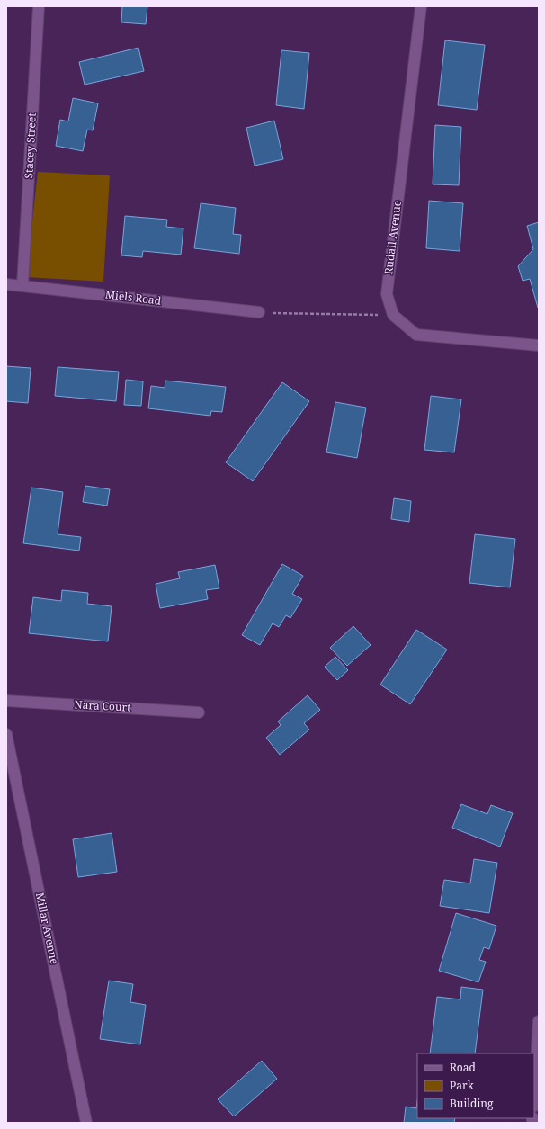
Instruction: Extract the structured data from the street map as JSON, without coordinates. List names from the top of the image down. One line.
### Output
{"streets":{"street":["Stacey Street","Rudall Avenue","Miels Road","Nara Court","Millar Avenue"]},"crossings":[["Stacey Street","Miels Road"]],"legend":["Road","Park","Building"]}
